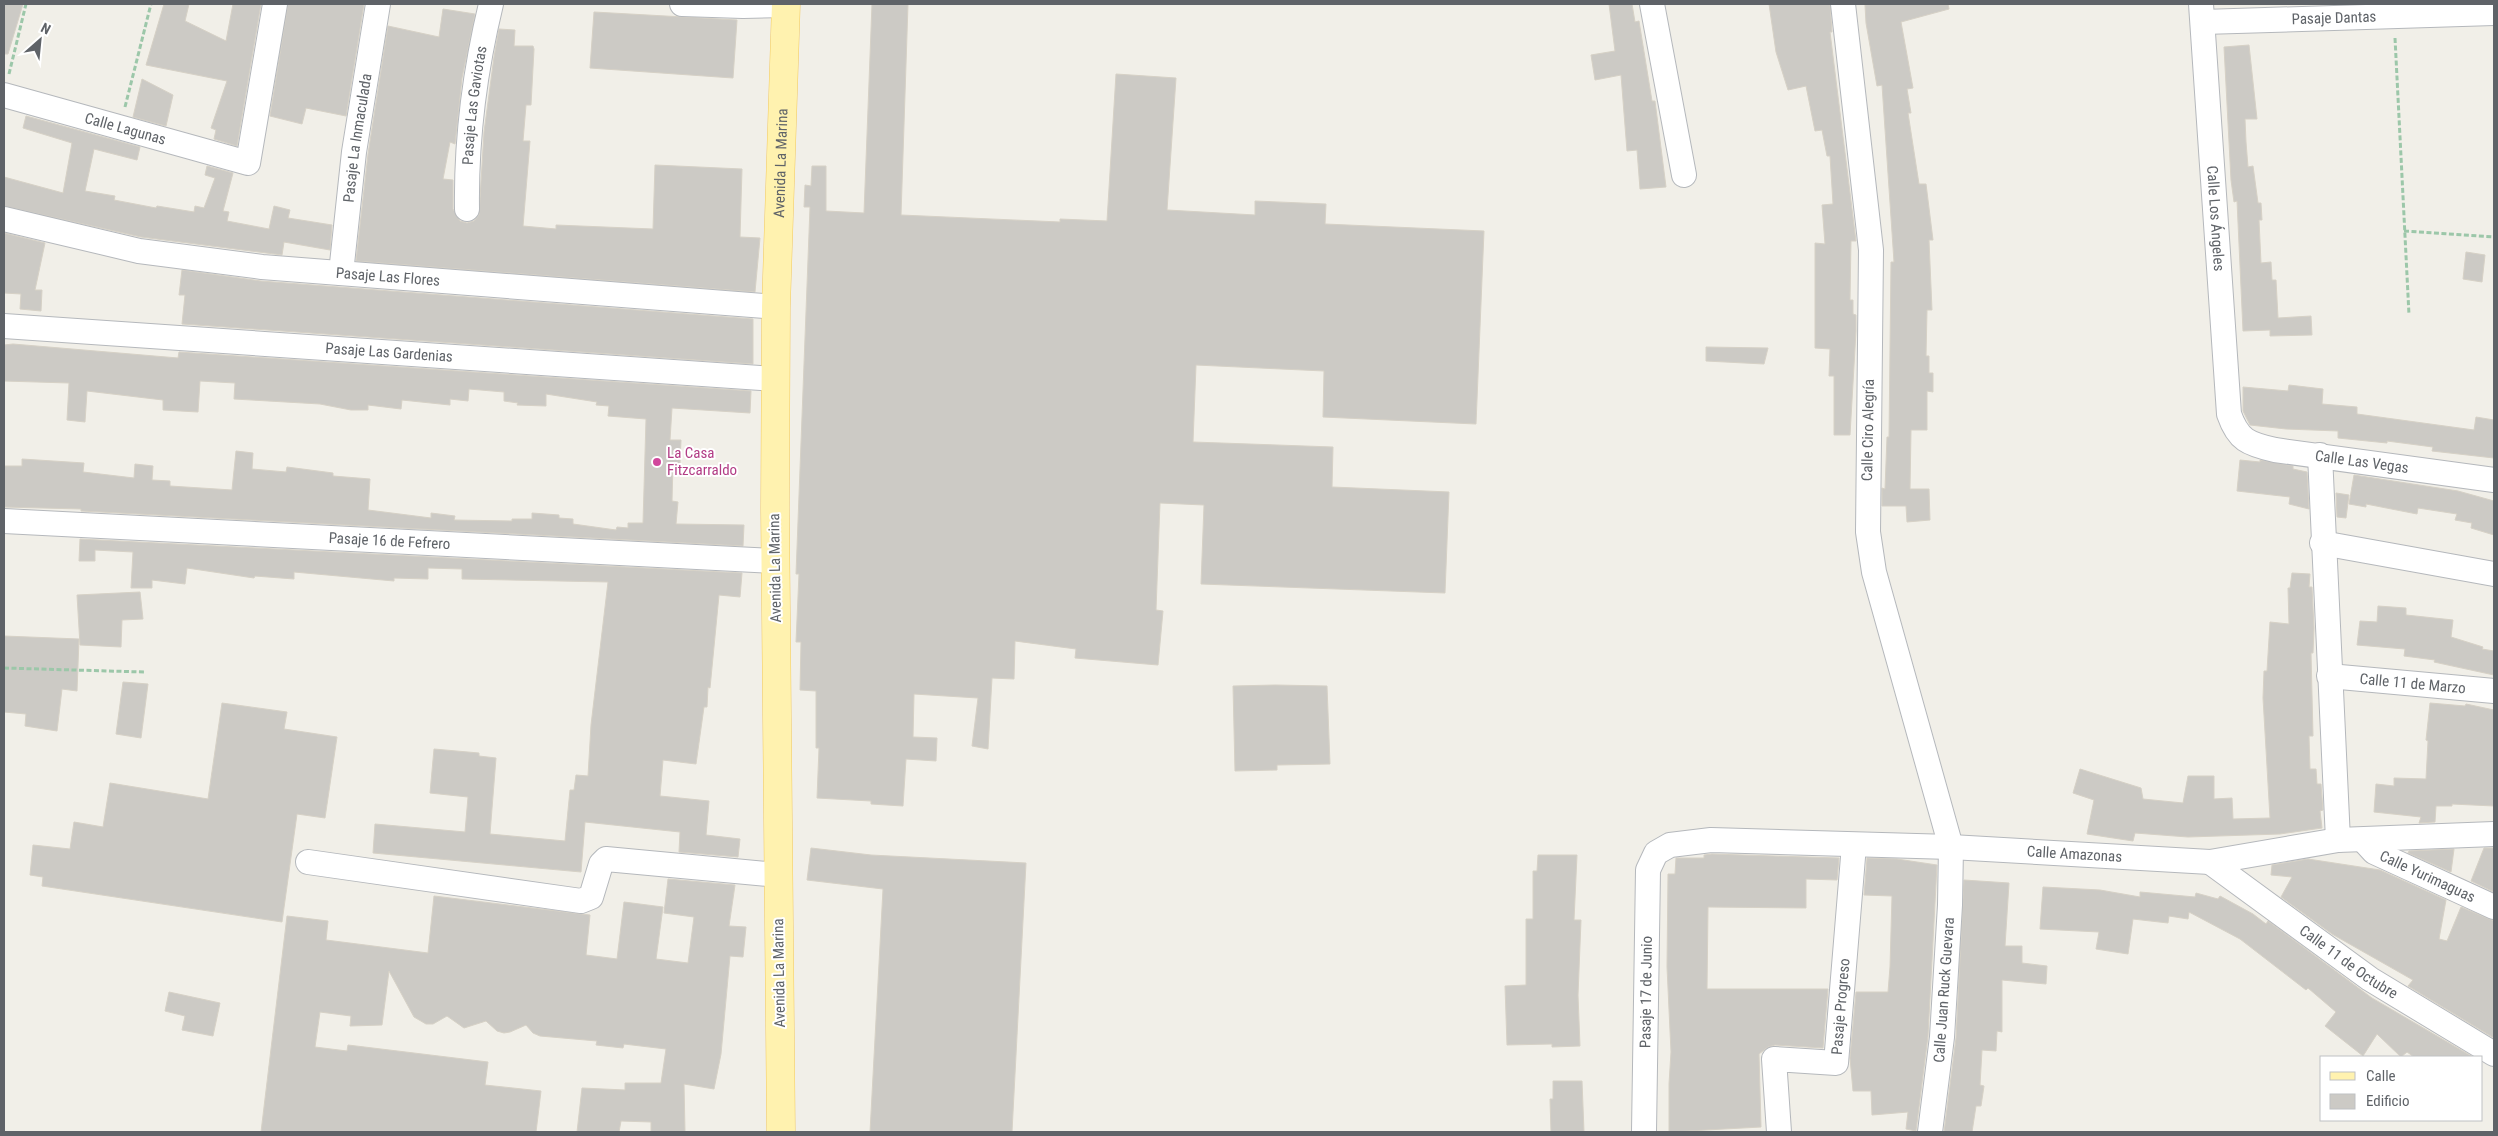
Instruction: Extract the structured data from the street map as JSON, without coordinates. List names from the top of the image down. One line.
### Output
{"streets":{"main road":["Avenida La Marina"],"street":["Pasaje Dantas","Pasaje Las Gaviotas","Calle Lagunas","Pasaje La Inmaculada","Calle Los Ángeles","Pasaje Las Flores","Pasaje Las Gardenias","Calle Ciro Alegría","Calle Las Vegas","Pasaje 16 de Fefrero","Calle 11 de Marzo","Calle Amazonas","Calle Yurimaguas","Calle 11 de Octubre","Calle Juan Ruck Guevara","Pasaje 17 de Junio","Pasaje Progreso"]},"crossings":[["Pasaje Dantas","Calle Los Ángeles"],["Pasaje La Inmaculada","Pasaje Las Flores"],["Avenida La Marina","Pasaje Las Flores"],["Avenida La Marina","Pasaje Las Gardenias"],["Avenida La Marina","Pasaje 16 de Fefrero"],["Calle Los Ángeles","Calle Las Vegas"],["Calle Ciro Alegría","Calle Amazonas"],["Calle Ciro Alegría","Calle Juan Ruck Guevara"],["Calle Amazonas","Calle Yurimaguas"],["Calle Amazonas","Calle 11 de Octubre"],["Calle Amazonas","Calle Juan Ruck Guevara"],["Calle Amazonas","Pasaje 17 de Junio"],["Calle Amazonas","Pasaje Progreso"]],"places":["La Casa Fitzcarraldo"],"legend":["Calle","Edificio"],"north":"top right"}
